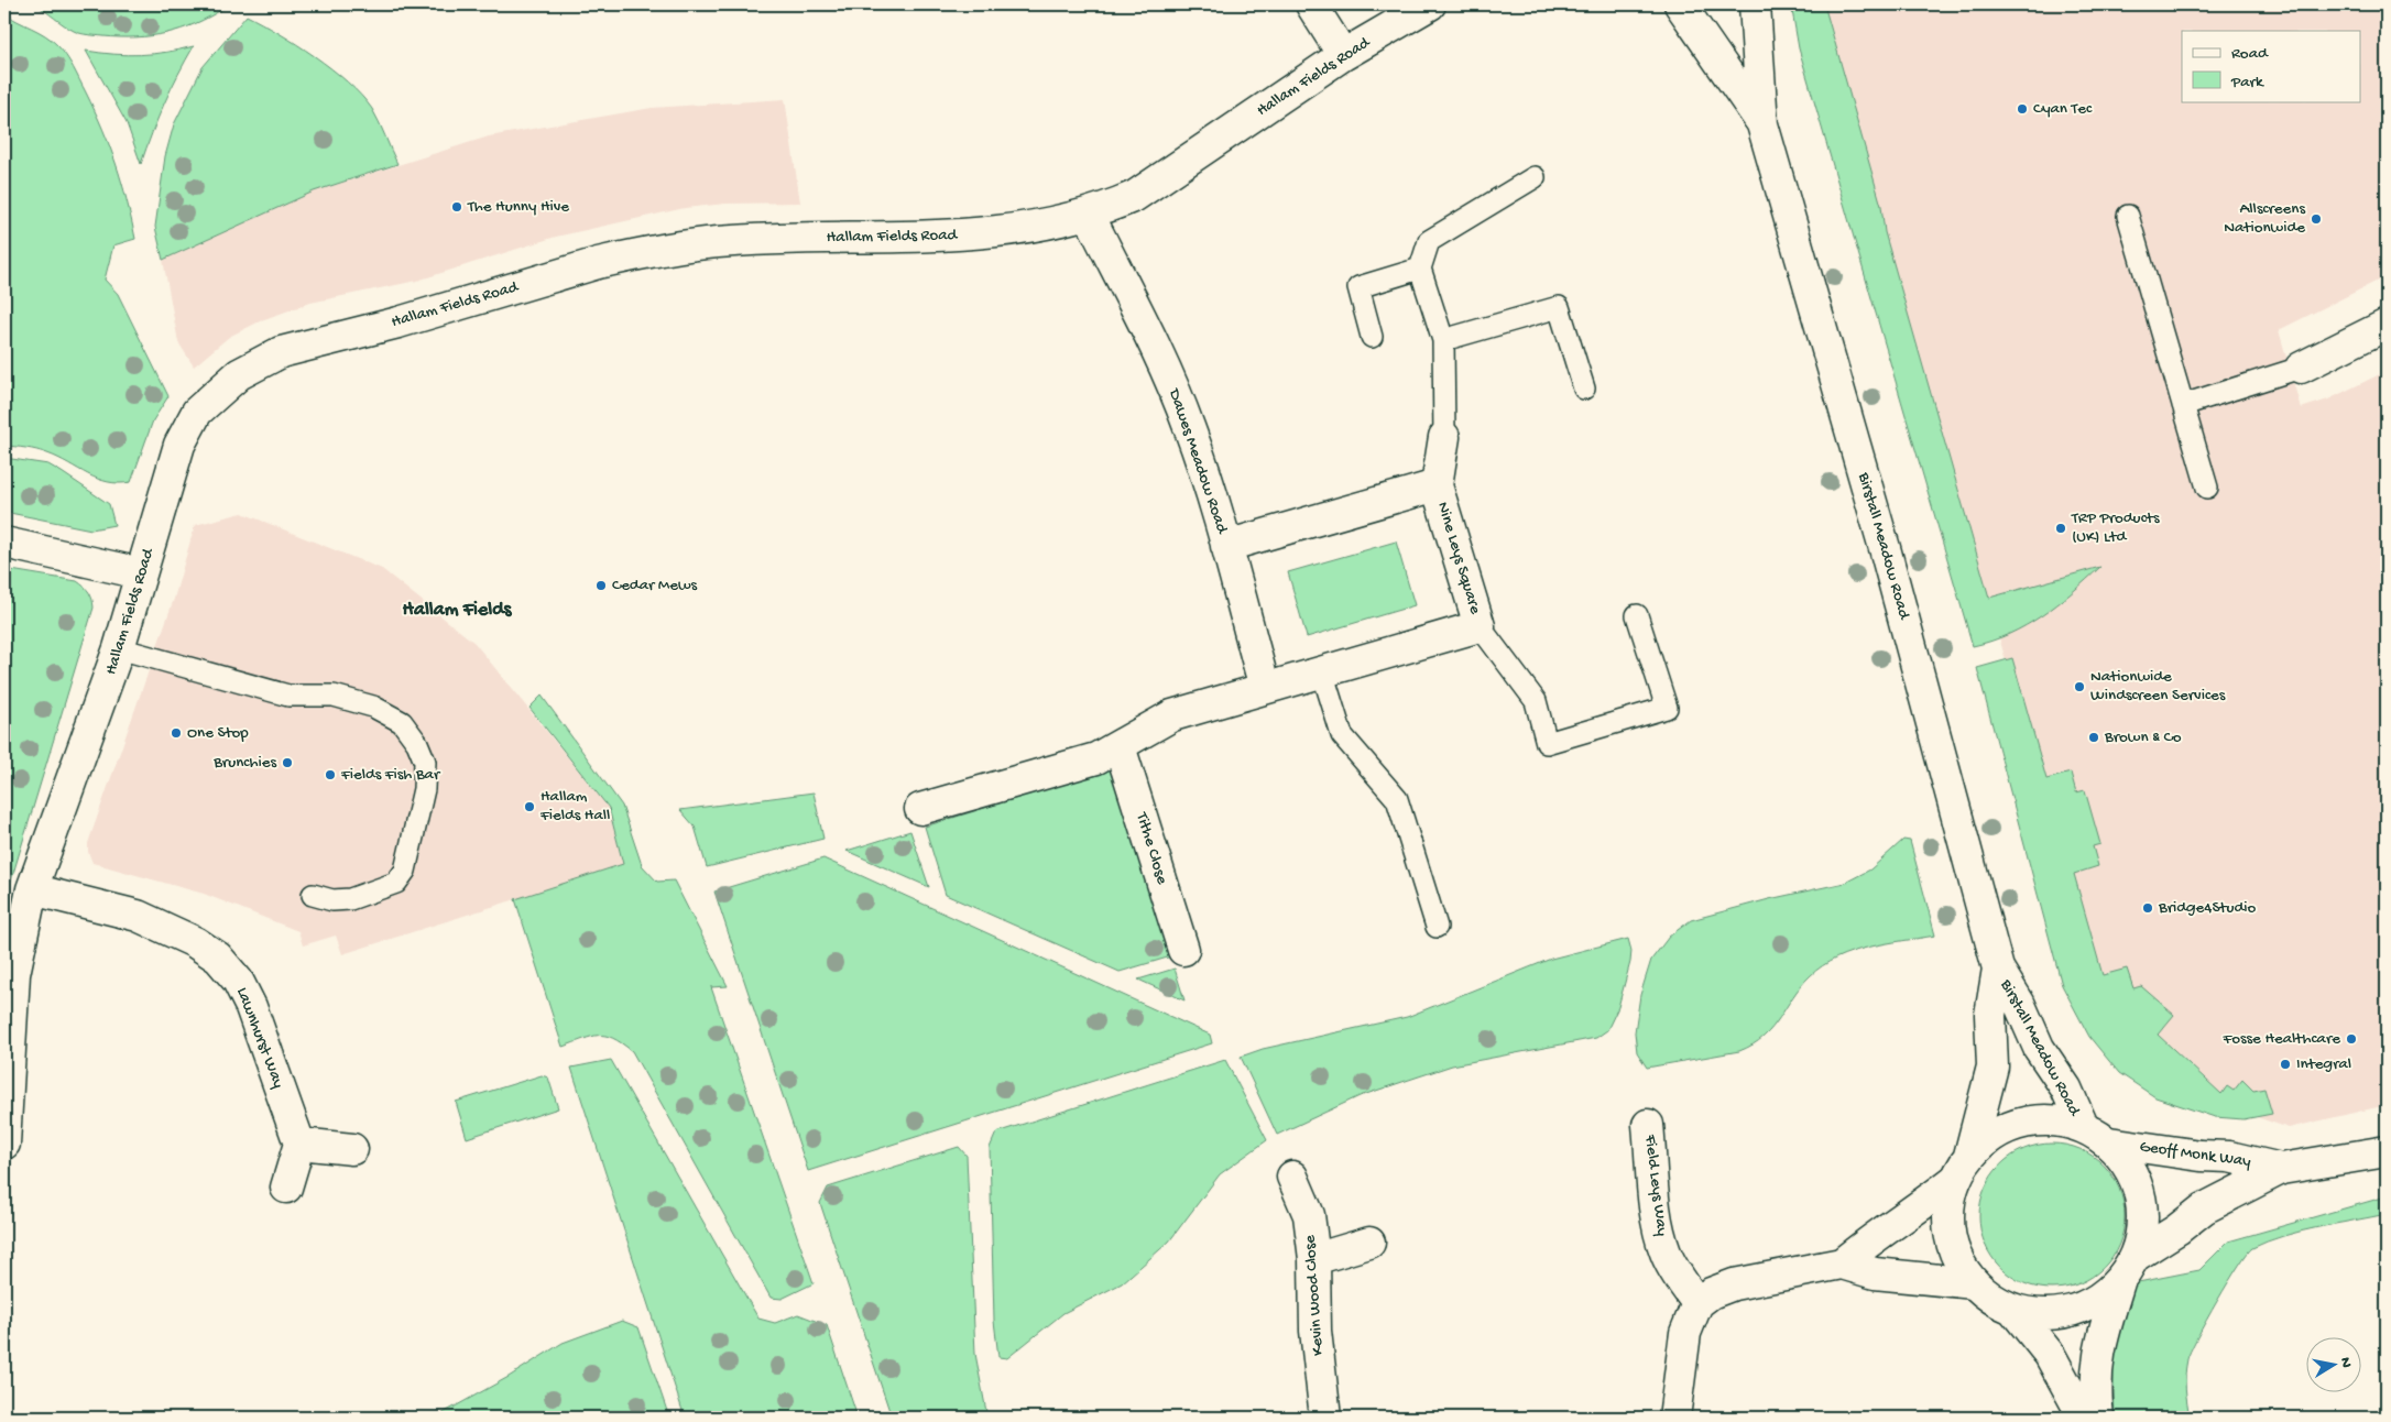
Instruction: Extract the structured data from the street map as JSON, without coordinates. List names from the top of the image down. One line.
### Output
{"streets":{"street":["Hallam Fields Road","Dawes Meadow Road","Birstall Meadow Road","Nine Leys Square","Tithe Close","Lawnhurst Way","Geoff Monk Way","Field Leys Way","Kevin Wood Close"]},"crossings":[["Hallam Fields Road","Dawes Meadow Road"],["Hallam Fields Road","Lawnhurst Way"],["Dawes Meadow Road","Nine Leys Square"],["Birstall Meadow Road","Geoff Monk Way"]],"districts":["Hallam Fields"],"places":["Cyan Tec","The Hunny Hive","Allscreens Nationwide","TRP Products (UK) Ltd","Cedar Mews","Nationwide Windscreen Services","One Stop","Brown & Co","Brunchies","Fields Fish Bar","Hallam Fields Hall","Bridge4Studio","Fosse Healthcare","Integral"],"legend":["Road","Park"],"north":"right"}
